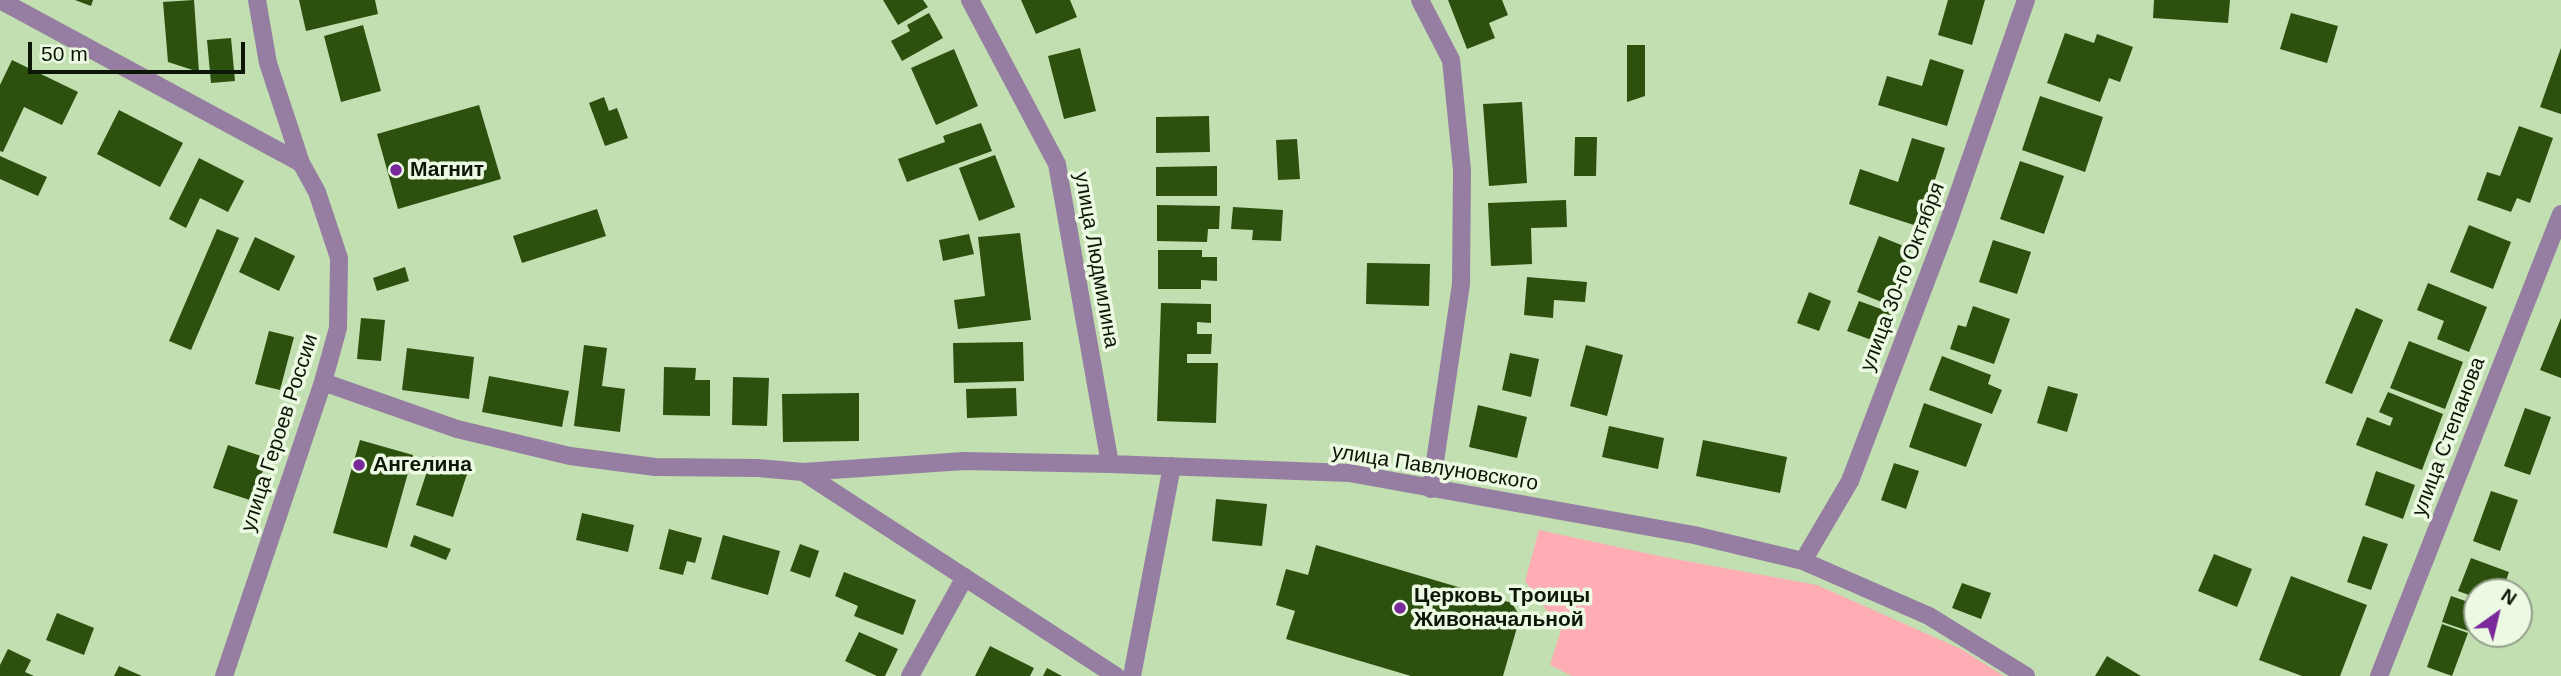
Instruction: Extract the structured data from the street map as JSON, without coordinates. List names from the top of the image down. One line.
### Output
{"streets":{"street":["улица Людмилина","улица 30-го Октября","улица Героев России","улица Степанова","улица Павлуновского"]},"crossings":[["улица Людмилина","улица Павлуновского"],["улица 30-го Октября","улица Павлуновского"],["улица Героев России","улица Павлуновского"]],"places":["Магнит","Ангелина","Церковь Троицы Живоначальной"],"scale_bar":"50 m","north":"top right"}
